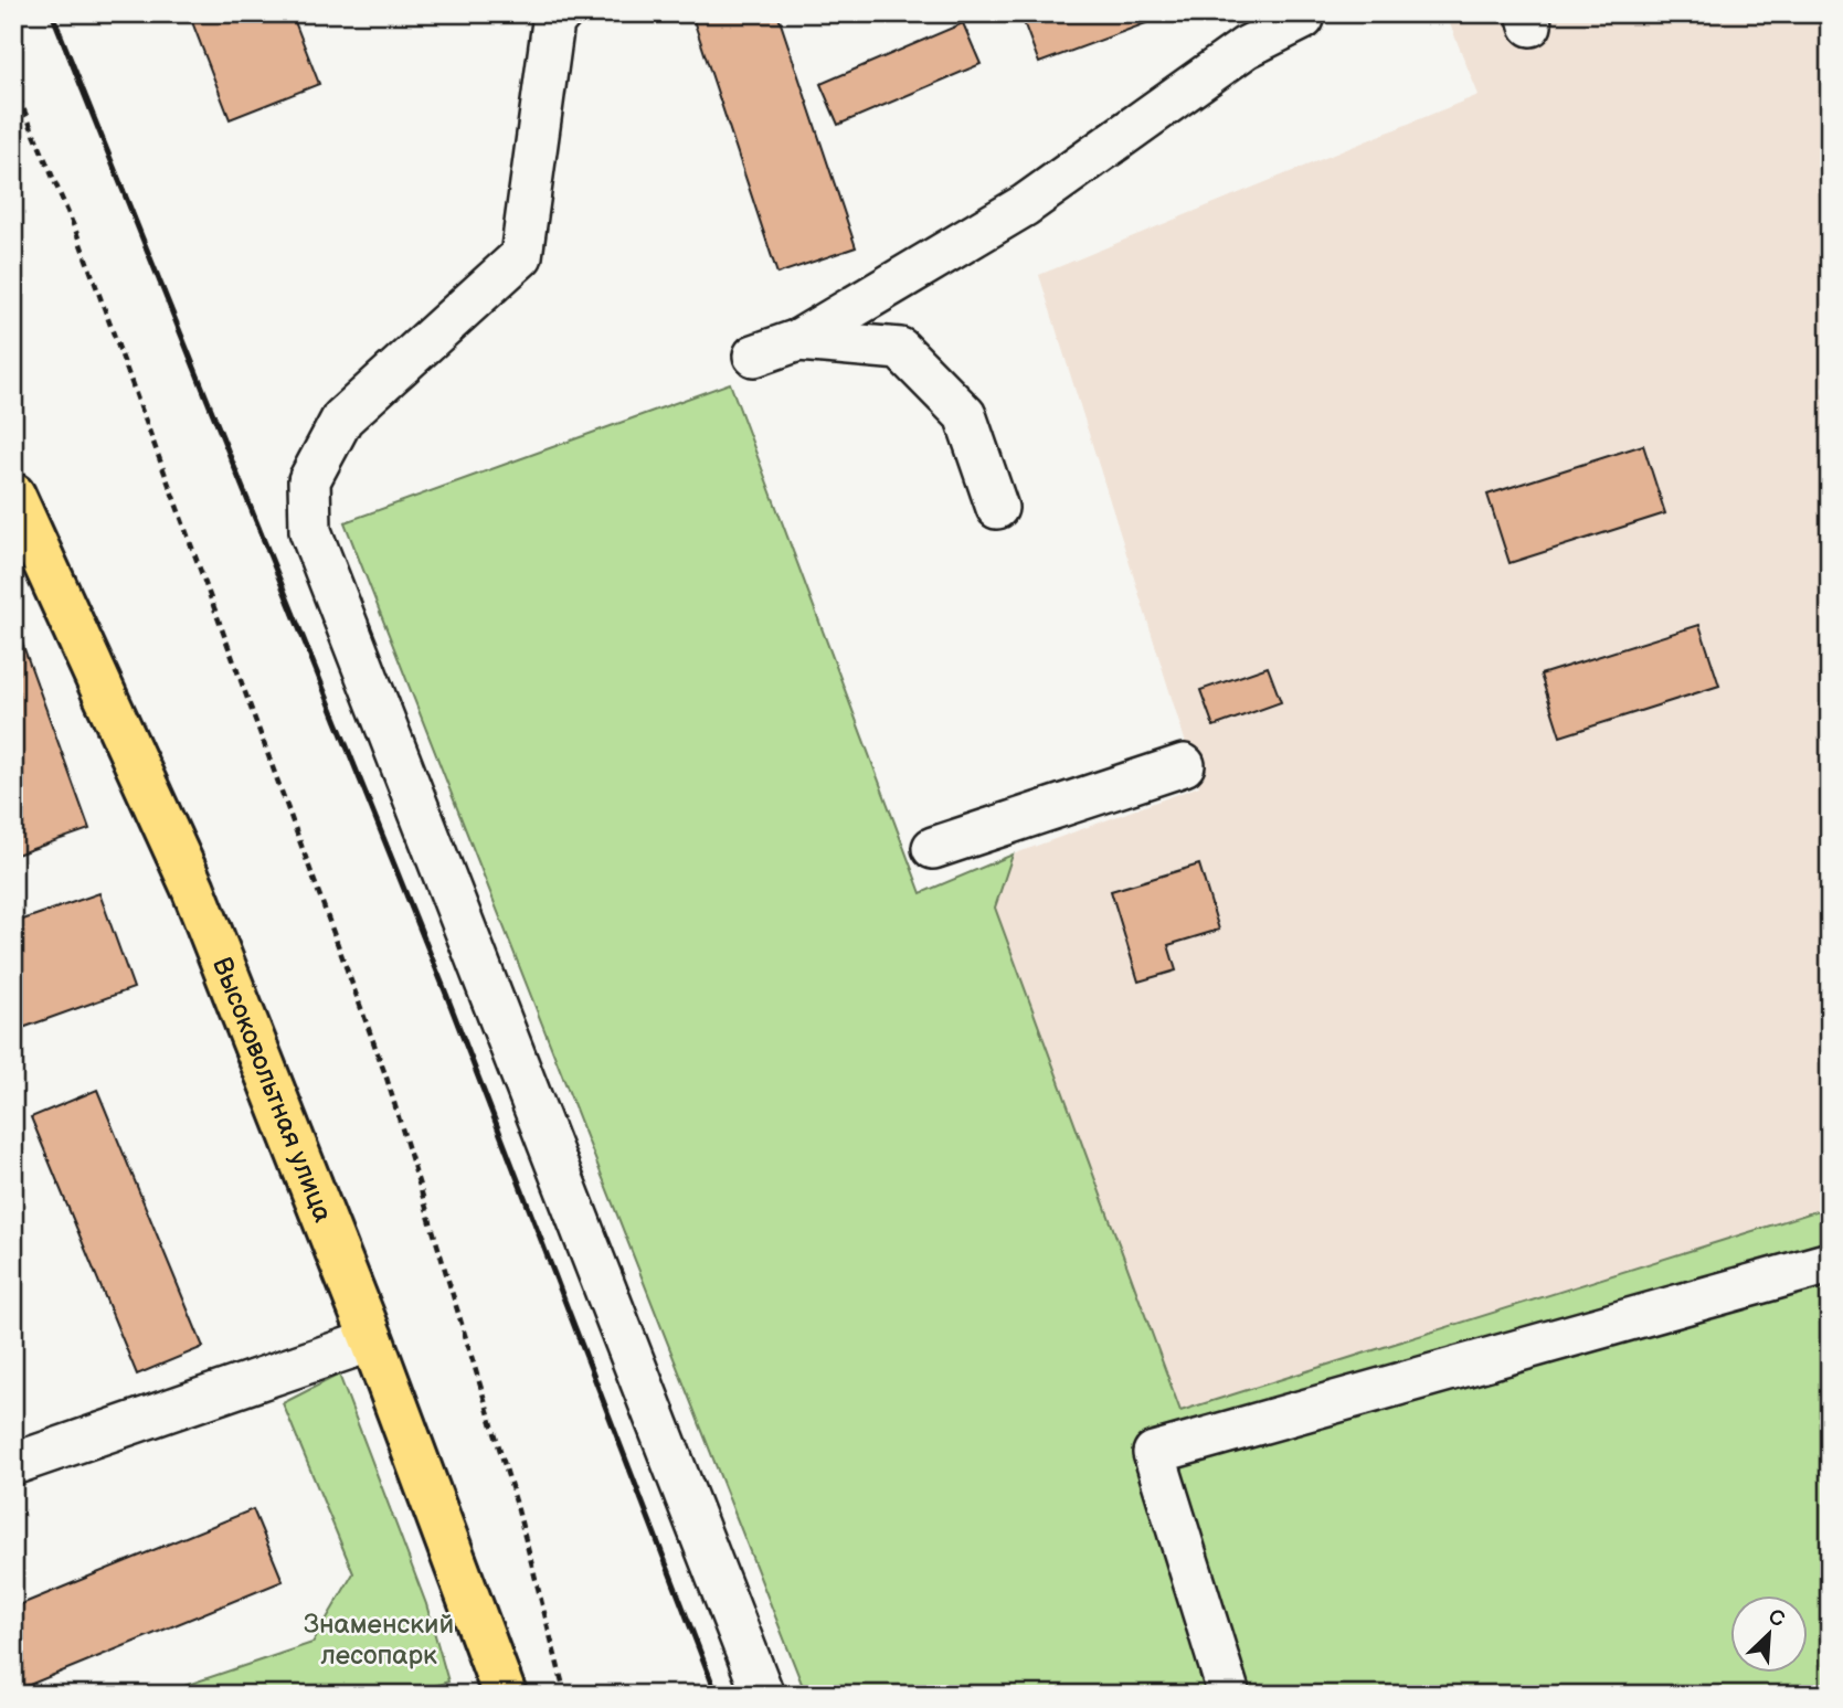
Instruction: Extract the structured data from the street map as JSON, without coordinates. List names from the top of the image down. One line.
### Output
{"streets":{"main road":["Высоковольтная улица"]},"parks":["Знаменский лесопарк"],"north":"top right"}
